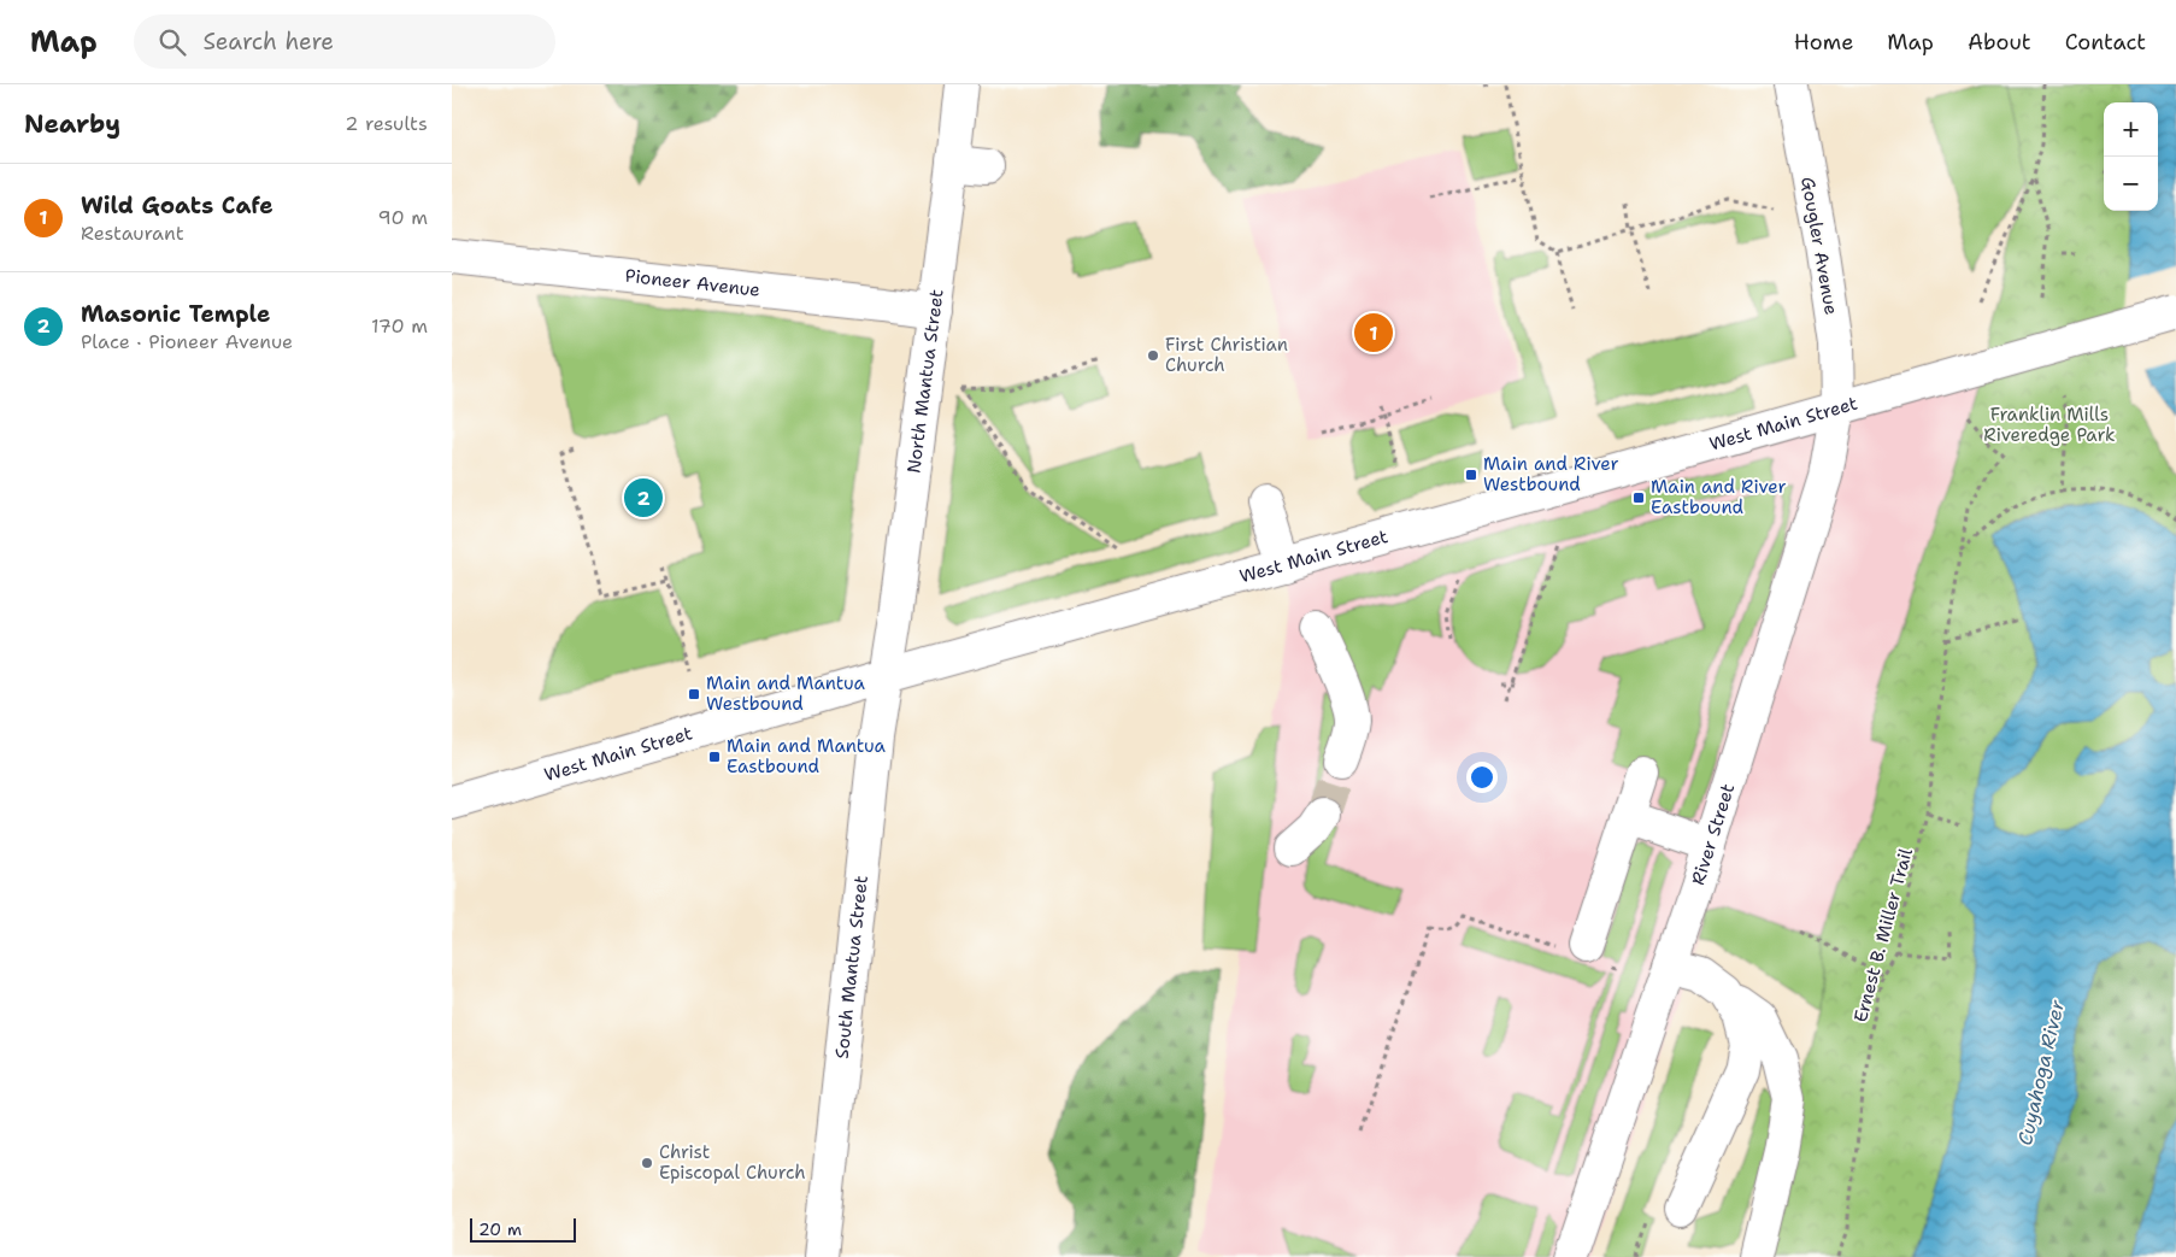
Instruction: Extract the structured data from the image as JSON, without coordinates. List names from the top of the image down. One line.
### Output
{"streets":{"main road":["Gougler Avenue","Pioneer Avenue","North Mantua Street","West Main Street","River Street","South Mantua Street"],"path":["Ernest B. Miller Trail"]},"crossings":[["Gougler Avenue","West Main Street"],["Gougler Avenue","River Street"],["Pioneer Avenue","North Mantua Street"],["North Mantua Street","West Main Street"],["North Mantua Street","South Mantua Street"],["West Main Street","River Street"],["West Main Street","South Mantua Street"]],"water":["Cuyahoga River"],"parks":["Franklin Mills Riveredge Park"],"places":{"other":["First Christian Church","Christ Episcopal Church"],"transit":["Main and River Westbound","Main and River Eastbound","Main and Mantua Westbound","Main and Mantua Eastbound"]},"scale_bar":"20 m","page":{"header":"Map","search":"Search here","nav":["Home","Map","About","Contact"],"heading":["Nearby","2 results"],"map_buttons":["+","−"],"list":[{"mark":"1","name":"Wild Goats Cafe","note":"Restaurant","value":"90 m"},{"mark":"2","name":"Masonic Temple","note":"Place · Pioneer Avenue","value":"170 m"}],"pins":["1","2"],"scale":"20 m"}}
